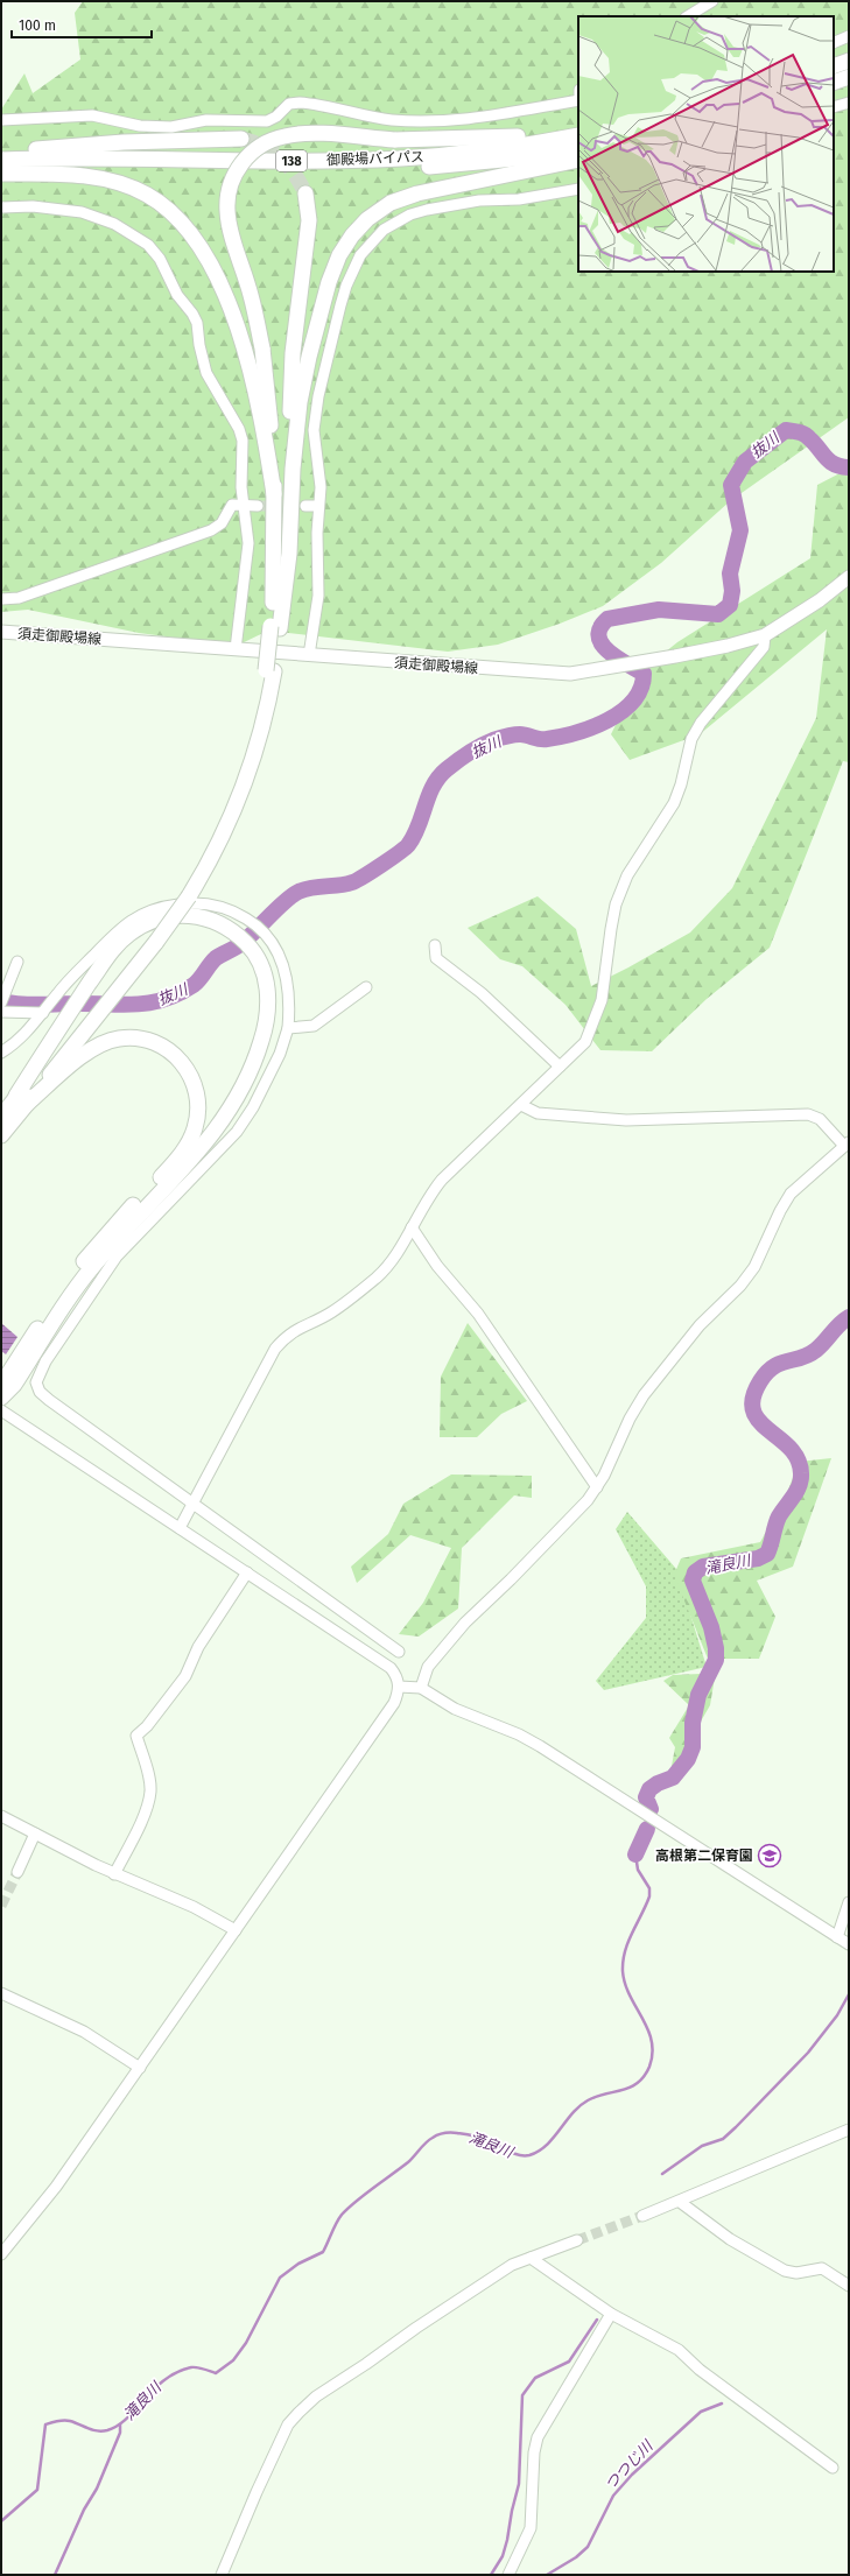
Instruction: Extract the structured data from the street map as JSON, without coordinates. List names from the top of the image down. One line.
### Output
{"streets":{"highway":["御殿場バイパス","138"],"main road":["須走御殿場線"]},"water":["抜川","滝良川","つつじ川"],"places":{"school or university":["高根第二保育園"]},"scale_bar":"100 m"}
